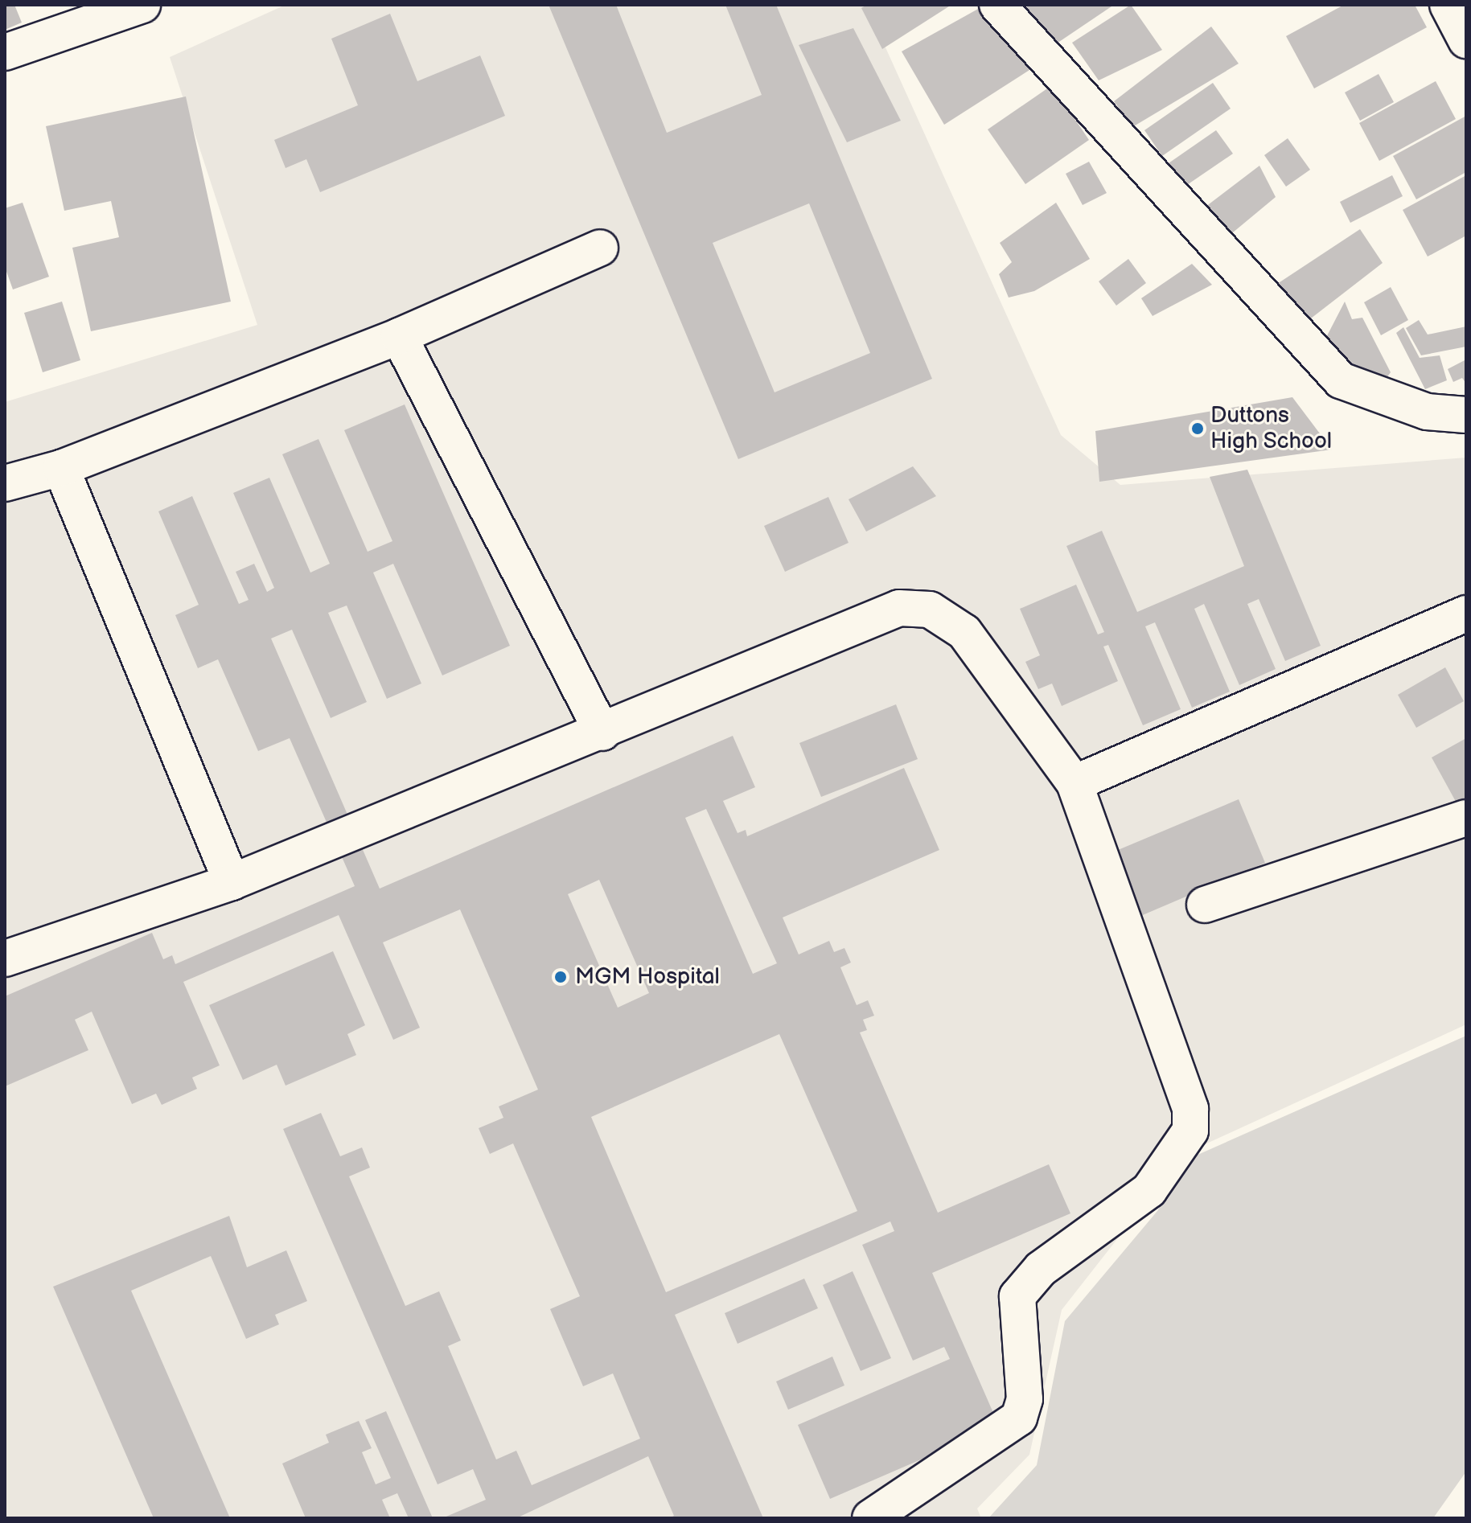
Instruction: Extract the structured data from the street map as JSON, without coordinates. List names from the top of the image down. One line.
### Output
{"places":["Duttons High School","MGM Hospital"]}
